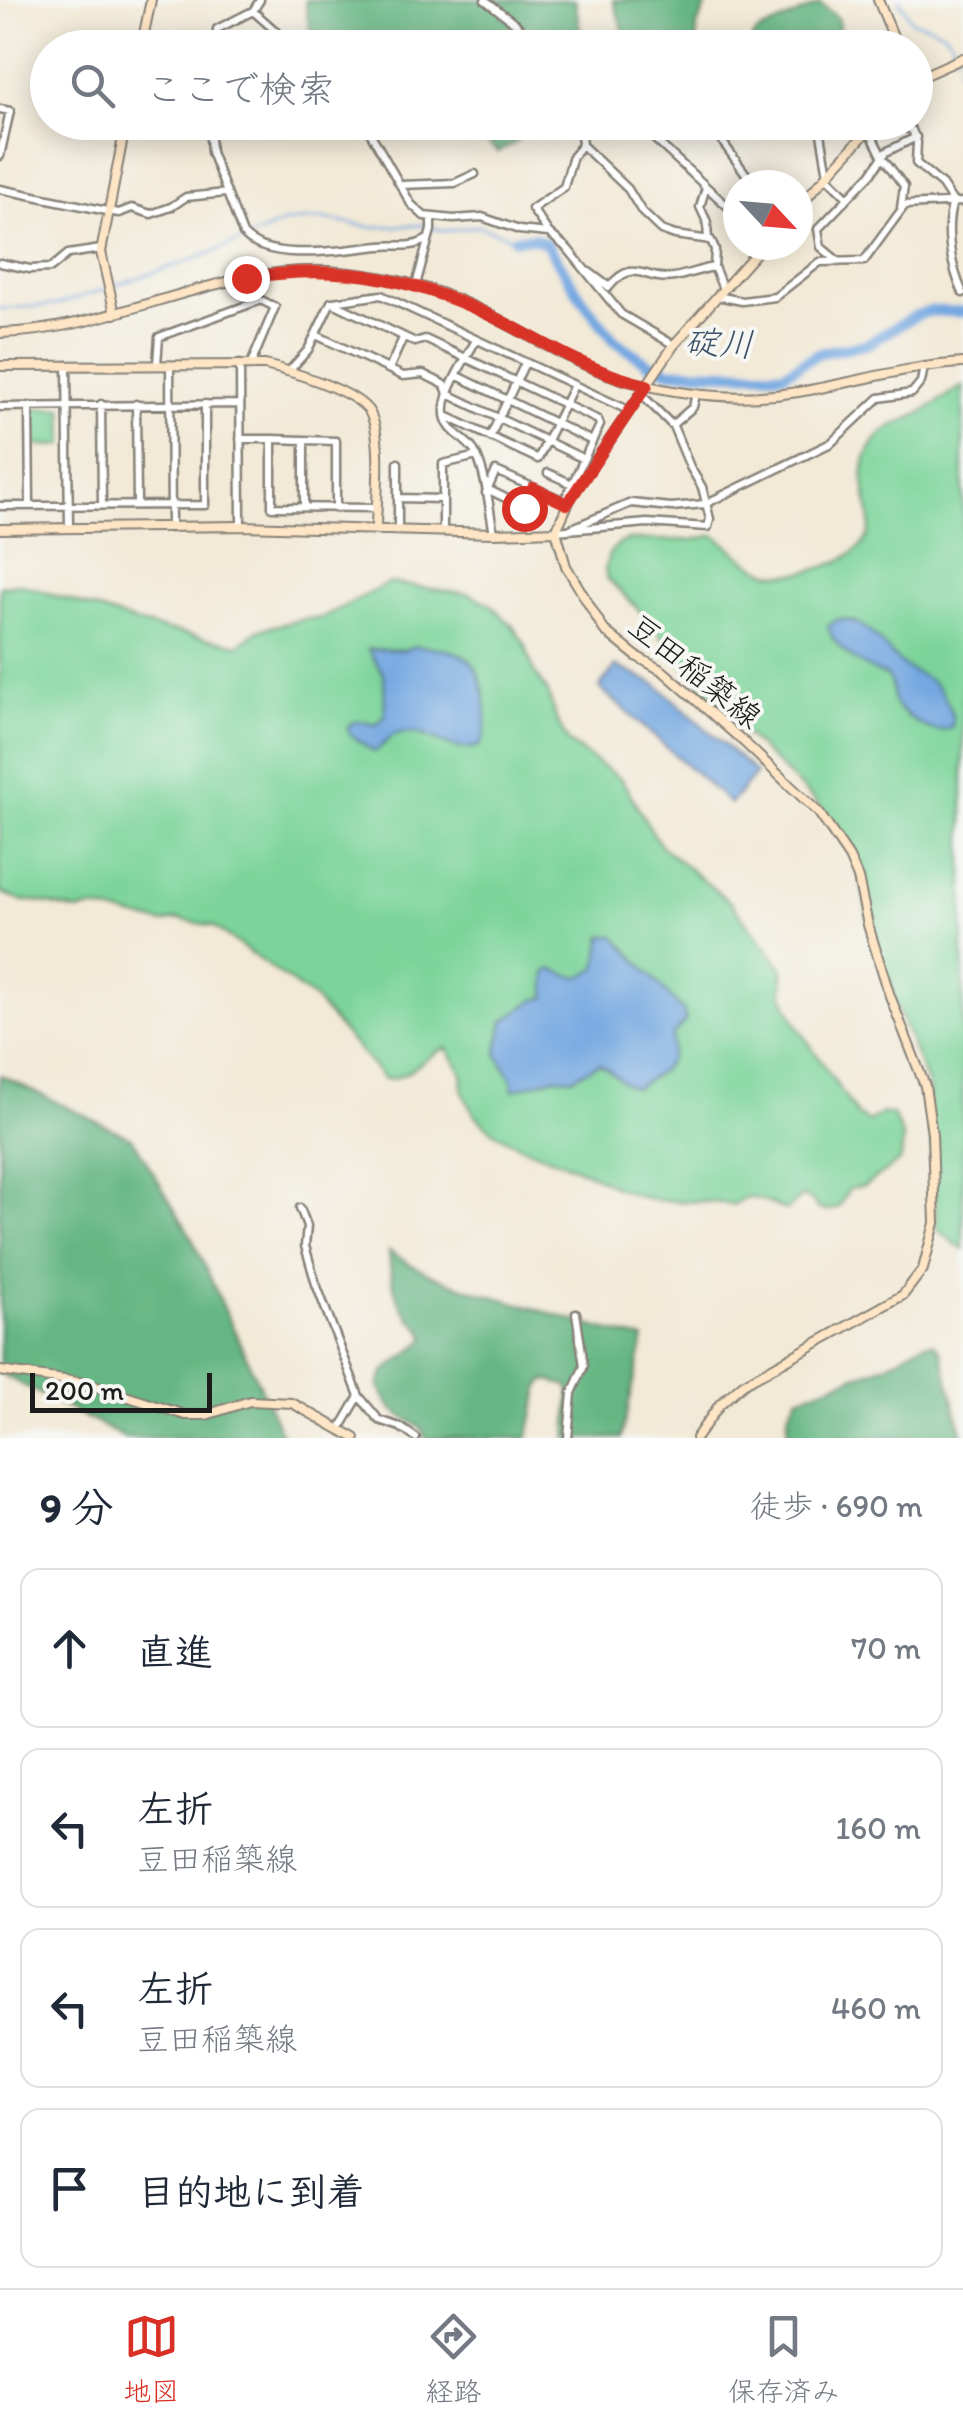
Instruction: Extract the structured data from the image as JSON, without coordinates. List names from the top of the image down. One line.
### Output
{"streets":{"street":["豆田稲築線"]},"water":["碇川"],"scale_bar":"200 m","north":"bottom right","page":{"search":"ここで検索","scale":"200 m","heading":["9 分","徒歩 · 690 m"],"list":[["直進","70 m"],["左折","豆田稲築線","160 m"],["左折","豆田稲築線","460 m"],"目的地に到着"],"nav":["地図","経路","保存済み"]}}
